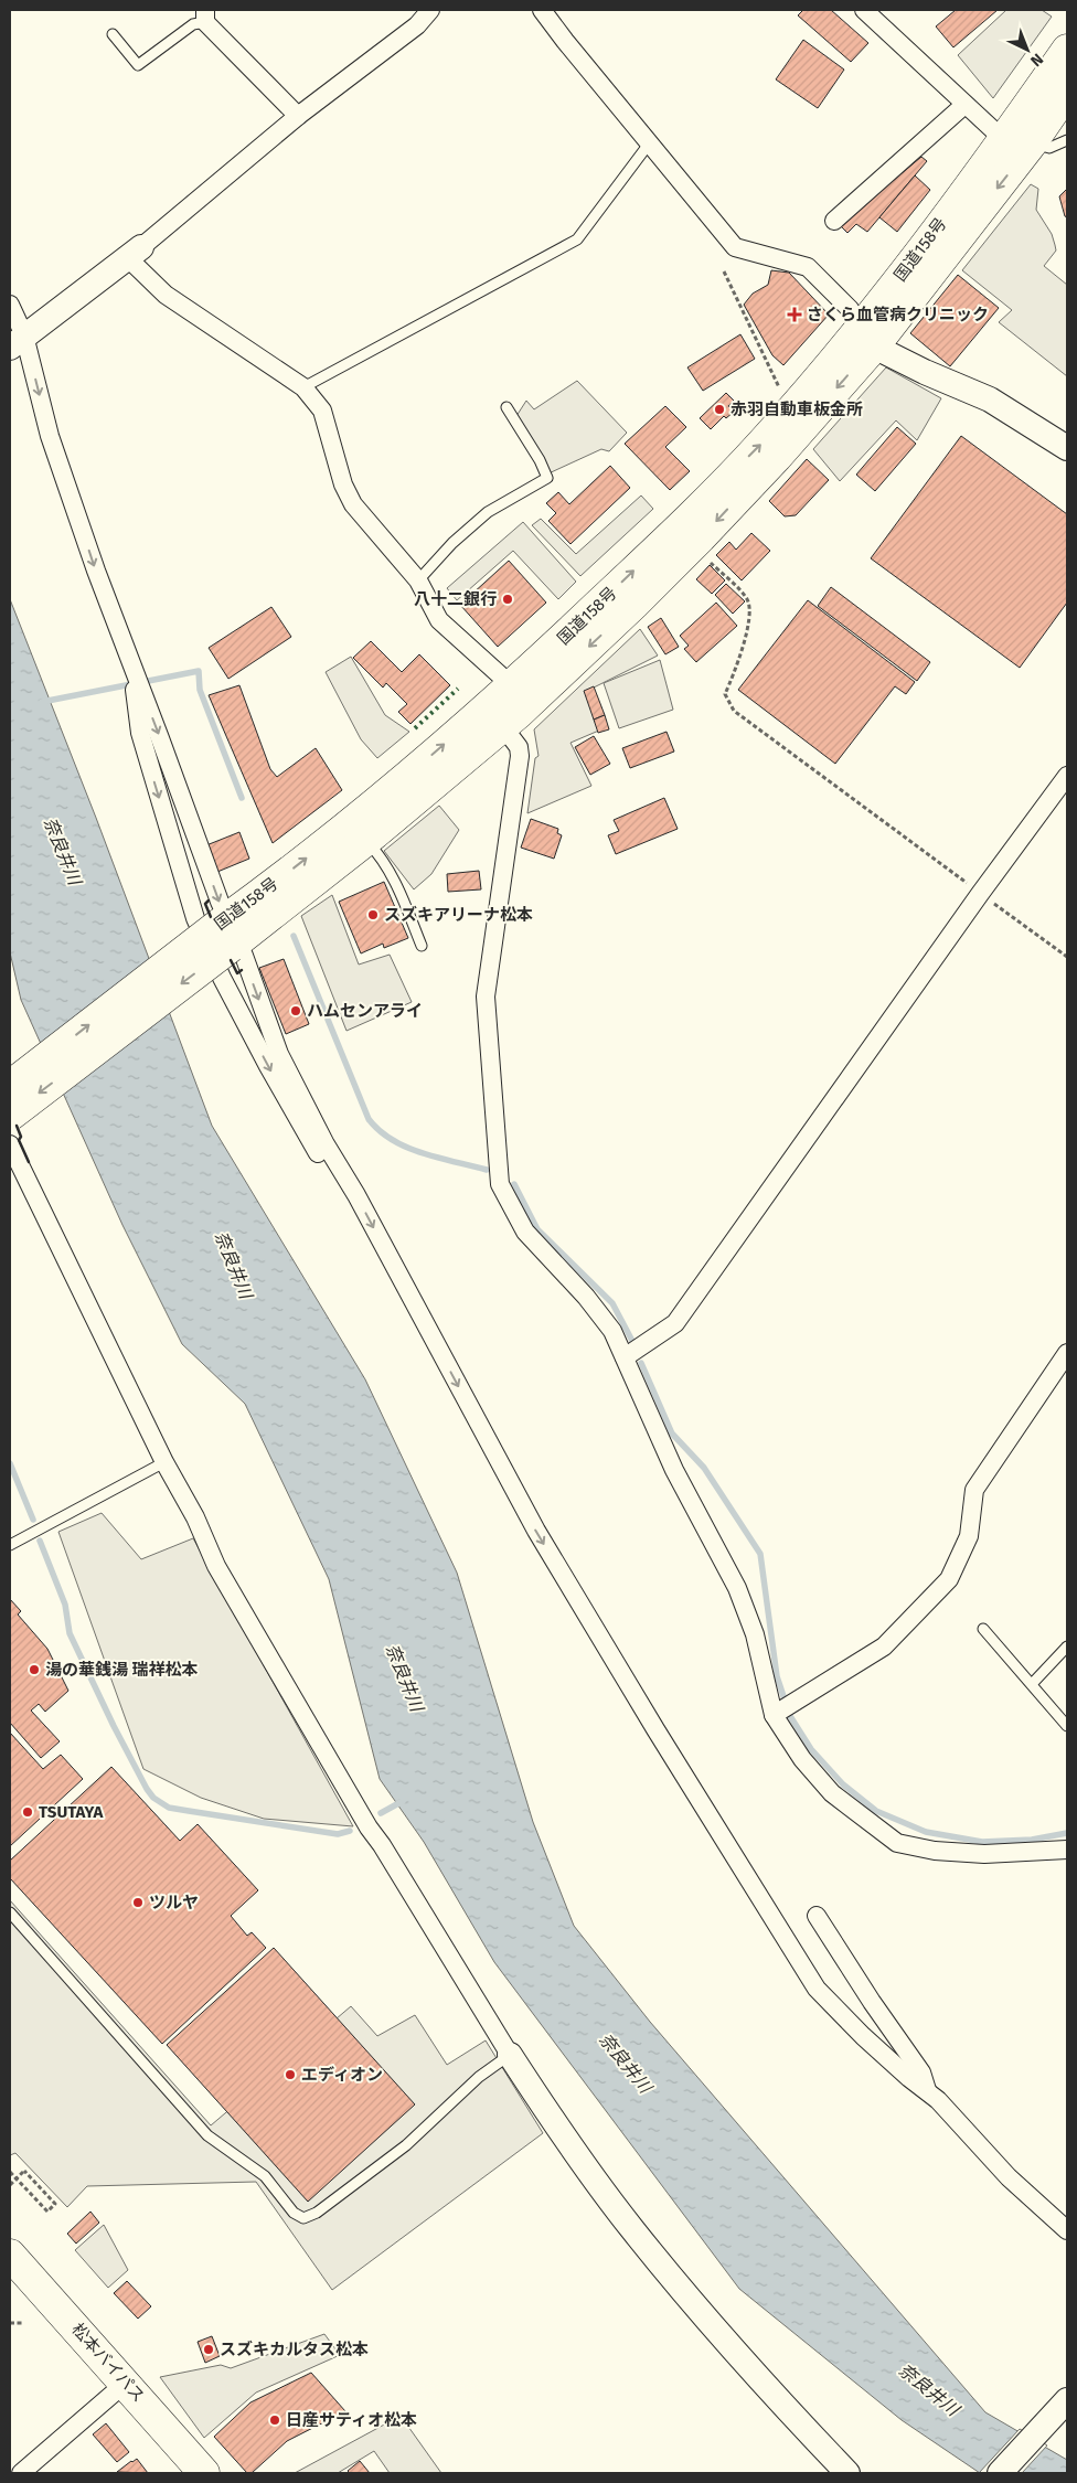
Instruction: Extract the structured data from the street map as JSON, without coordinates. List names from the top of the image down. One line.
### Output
{"streets":{"highway":["国道158号","松本バイパス"]},"water":["奈良井川"],"places":{"health":["さくら血管病クリニック"],"other":["赤羽自動車板金所","八十二銀行","スズキアリーナ松本","ハムセンアライ","湯の華銭湯 瑞祥松本","TSUTAYA","ツルヤ","エディオン","スズキカルタス松本","日産サティオ松本"]},"north":"bottom right"}
